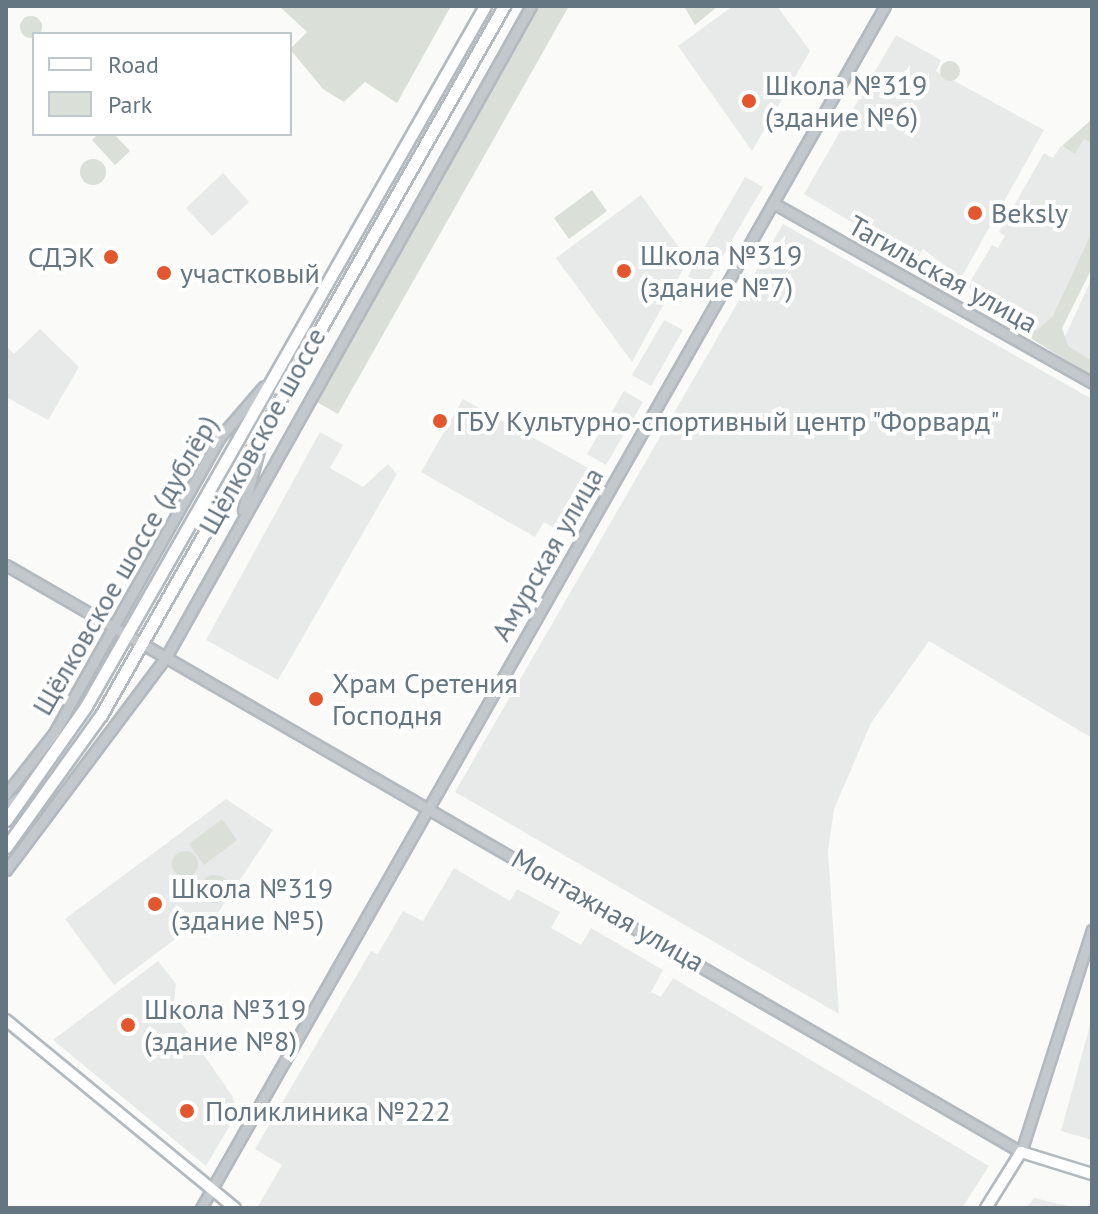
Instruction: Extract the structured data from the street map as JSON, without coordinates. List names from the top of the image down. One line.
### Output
{"streets":{"main road":["Щёлковское шоссе","Монтажная улица"],"street":["Тагильская улица","Амурская улица","Щёлковское шоссе (дублёр)"]},"crossings":[["Тагильская улица","Амурская улица"],["Щёлковское шоссе","Щёлковское шоссе (дублёр)"],["Щёлковское шоссе","Монтажная улица"],["Амурская улица","Монтажная улица"],["Щёлковское шоссе (дублёр)","Монтажная улица"]],"places":["Школа №319 (здание №6)","Beksly","СДЭК","Школа №319 (здание №7)","участковый","ГБУ Культурно-спортивный центр \"Форвард\"","Храм Сретения Господня","Школа №319 (здание №5)","Школа №319 (здание №8)","Поликлиника №222"],"legend":["Road","Park"]}
